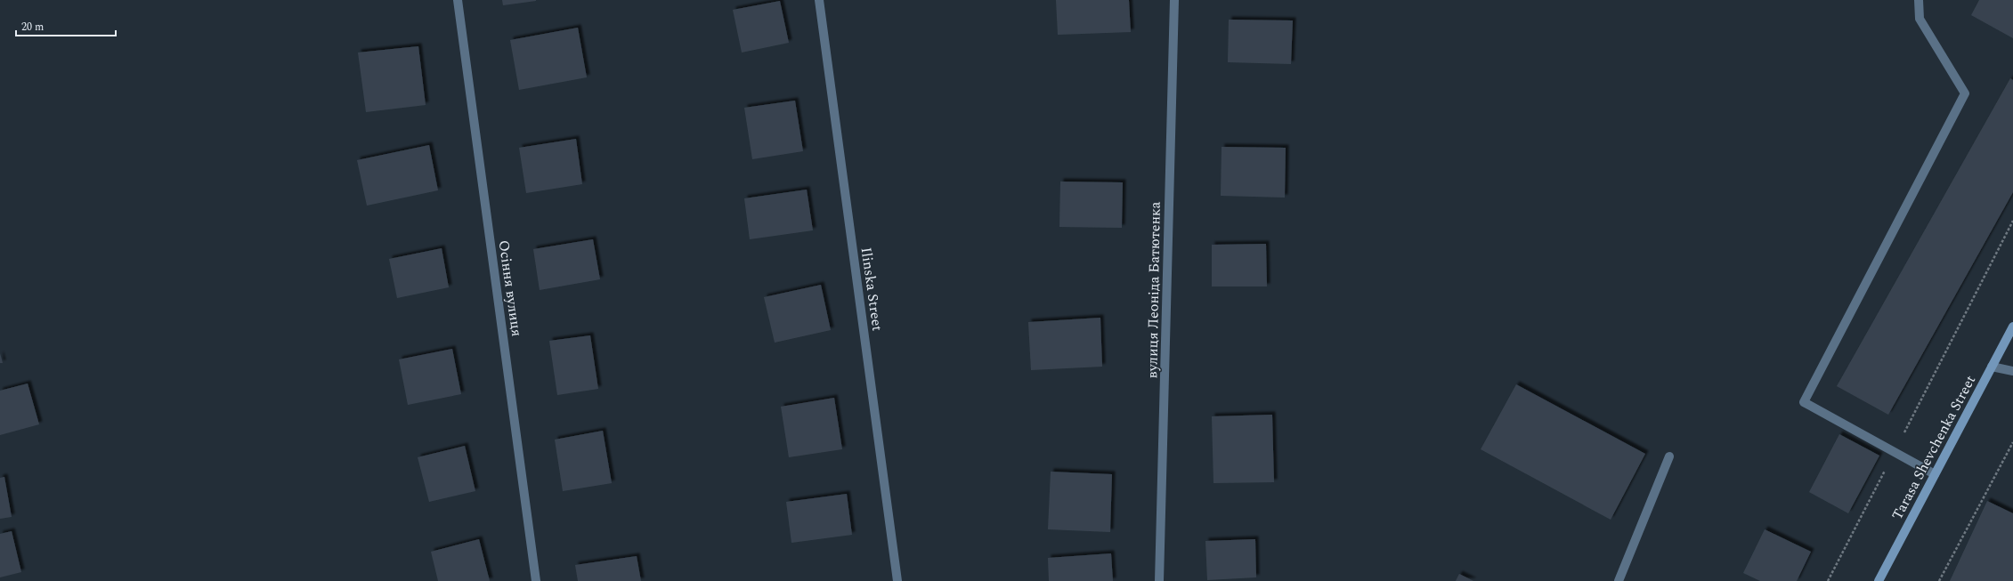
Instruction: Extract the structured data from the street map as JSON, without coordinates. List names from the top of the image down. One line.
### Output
{"streets":{"main road":["Tarasa Shevchenka Street"],"street":["Осіння вулиця","Ilinska Street","вулиця Леоніда Батютенка"]},"scale_bar":"20 m"}
